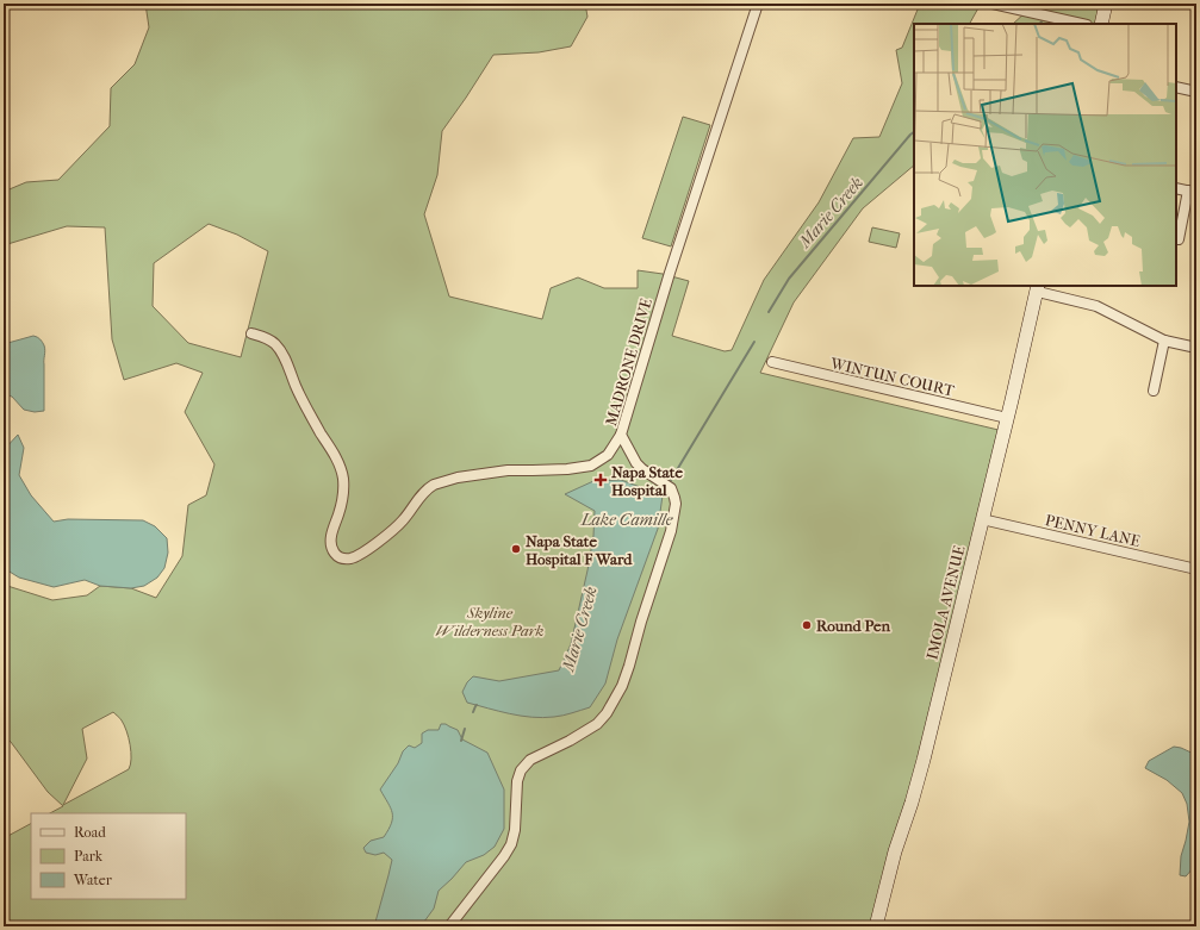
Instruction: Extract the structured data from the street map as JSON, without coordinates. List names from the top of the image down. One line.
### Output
{"streets":{"street":["MADRONE DRIVE","WINTUN COURT","PENNY LANE","IMOLA AVENUE"]},"crossings":[["WINTUN COURT","IMOLA AVENUE"],["PENNY LANE","IMOLA AVENUE"]],"water":["Marie Creek","Lake Camille"],"parks":["Skyline Wilderness Park"],"places":{"health":["Napa State Hospital"],"other":["Napa State Hospital F Ward","Round Pen"]},"legend":["Road","Park","Water"]}
